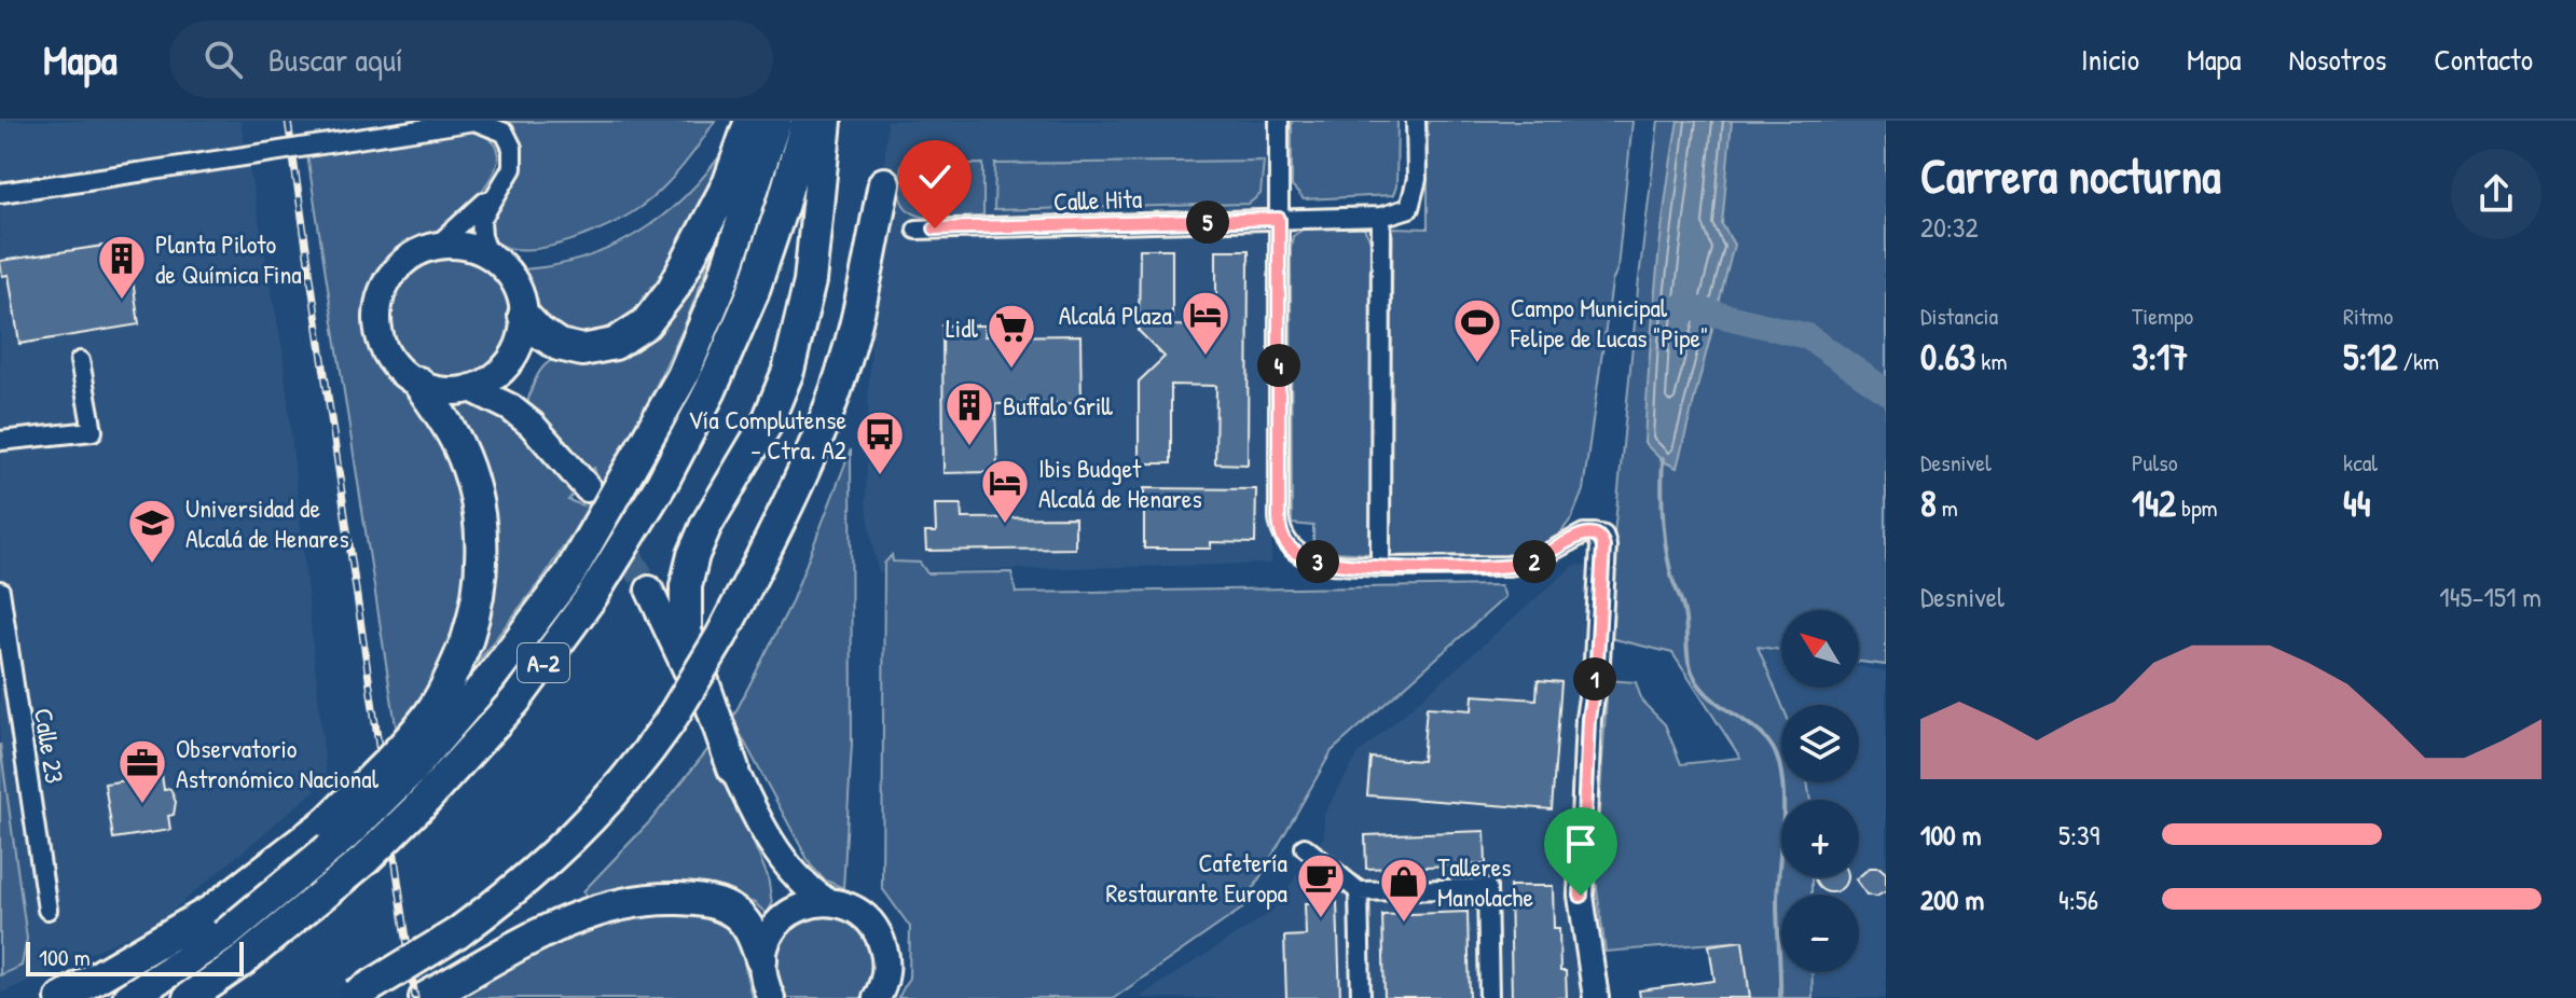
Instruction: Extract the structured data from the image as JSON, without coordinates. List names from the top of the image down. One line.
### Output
{"streets":{"highway":["A-2"],"street":["Calle Hita","Calle 23"]},"places":{"building":["Planta Piloto de Química Fina","Buffalo Grill"],"hotel":["Alcalá Plaza","Ibis Budget Alcalá de Henares"],"sports":["Campo Municipal Felipe de Lucas \"Pipe\""],"supermarket":["Lidl"],"bus stop":["Vía Complutense - Ctra. A2"],"school or university":["Universidad de Alcalá de Henares"],"office":["Observatorio Astronómico Nacional"],"cafe":["Cafetería Restaurante Europa"],"shop":["Talleres Manolache"]},"scale_bar":"100 m","north":"top left","page":{"header":"Mapa","search":"Buscar aquí","nav":["Inicio","Mapa","Nosotros","Contacto"],"heading":["Carrera nocturna","20:32"],"pins":["5","4","2","3","1"],"stats":[["Distancia","0.63 km"],["Tiempo","3:17"],["Ritmo","5:12 /km"],["Desnivel","8 m"],["Pulso","142 bpm"],["kcal","44"]],"chart":["Desnivel","145–151 m"],"map_buttons":["+","−"],"list":[{"name":"100 m","note":"5:39"},{"name":"200 m","note":"4:56"}],"scale":"100 m"}}
